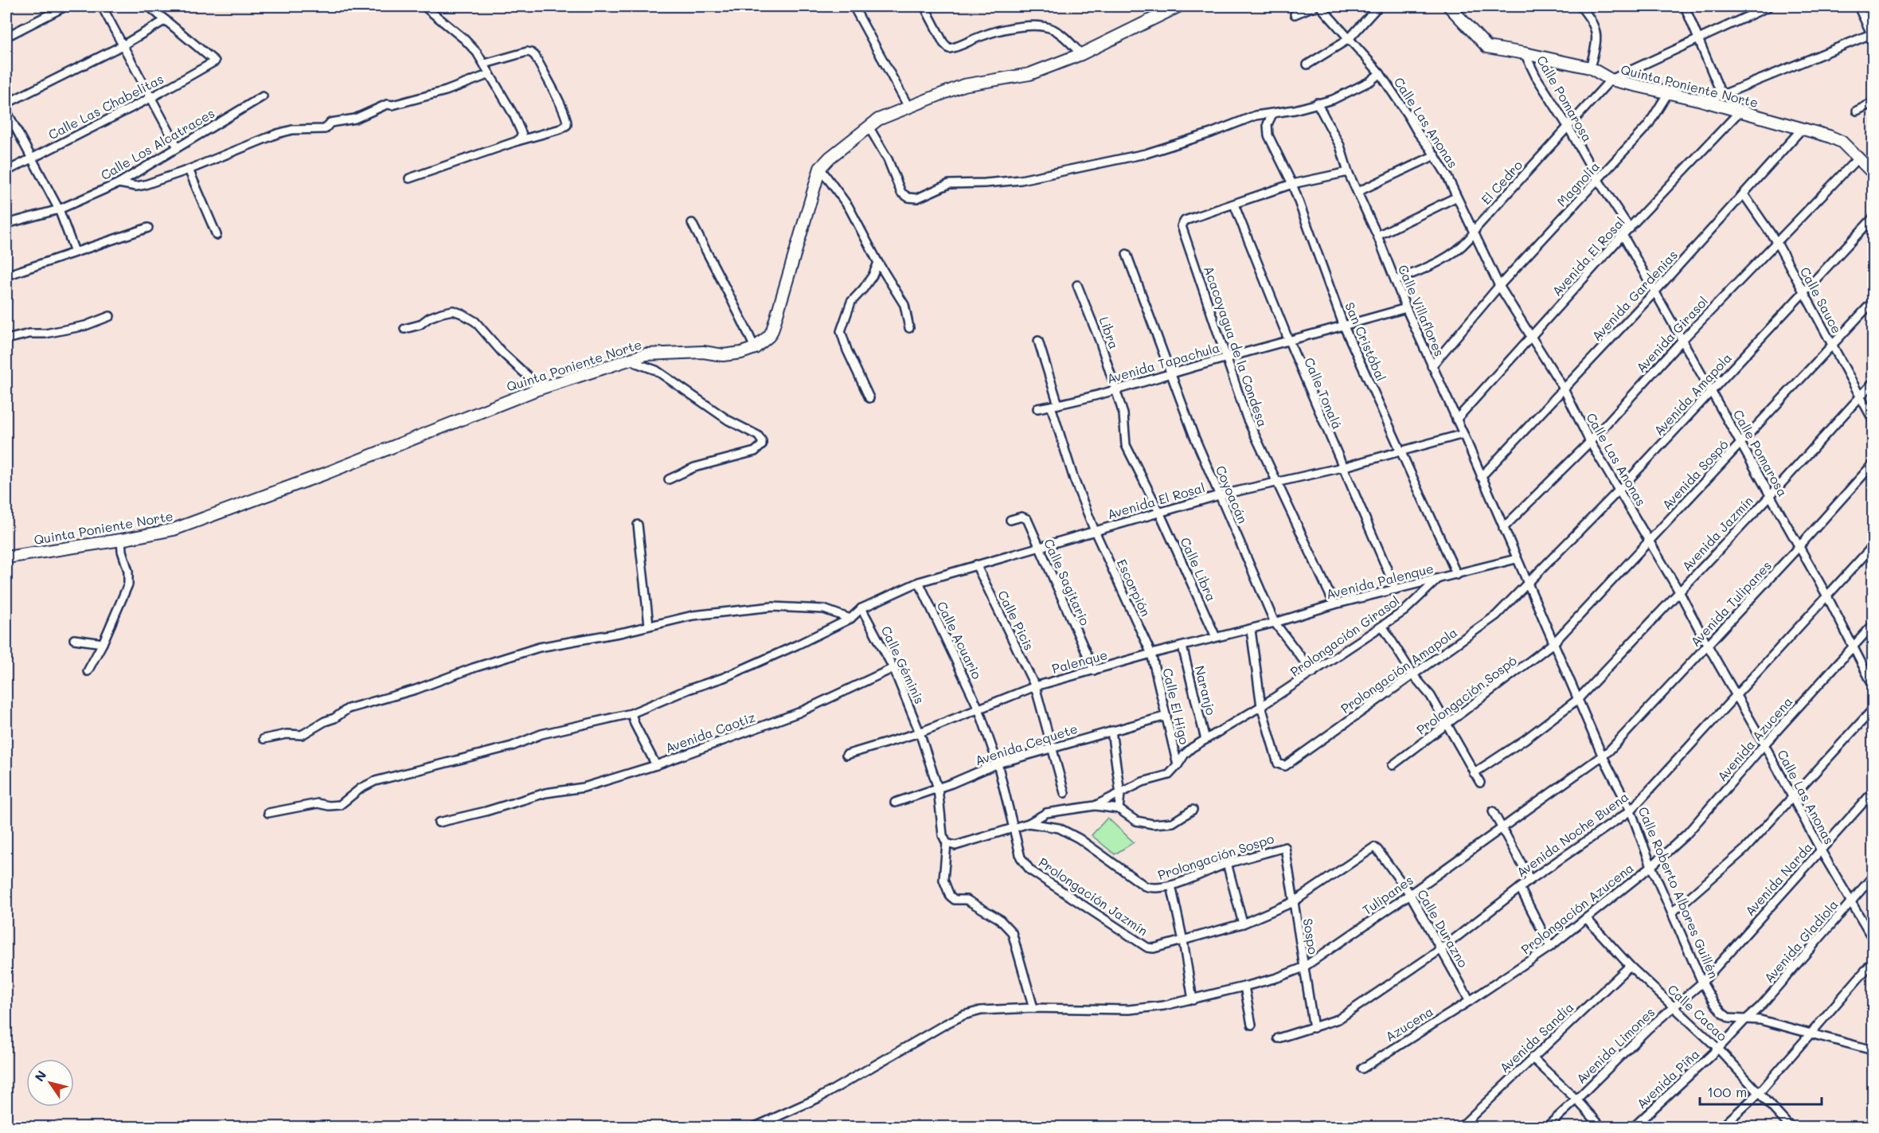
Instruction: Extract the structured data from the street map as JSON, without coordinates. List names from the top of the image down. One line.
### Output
{"streets":{"street":["Quinta Poniente Norte","Calle Pomarosa","Calle Las Chabelitas","Calle Las Anonas","Calle Los Alcatraces","El Cedro","Magnolia","Avenida El Rosal","Avenida Gardenias","Calle Sauce","Calle Villaflores","Libra","Avenida Girasol","San Cristóbal","Acacoyagua de la Condesa","Avenida Tapachula","Calle Tonalá","Avenida Amapola","Avenida Sospó","Coyoacán","Avenida Jazmín","Calle Libra","Avenida Palenque","Calle Sagitario","Escorpión","Avenida Tulipanes","Calle Picis","Prolongación Girasol","Calle Acuario","Palenque","Calle Géminis","Prolongación Amapola","Naranjo","Prolongación Sospó","Calle El Higo","Avenida Caotiz","Avenida Azucena","Avenida Cequete","Avenida Noche Buena","Prolongación Sospo","Avenida Narda","Calle Roberto Albores Guillén","Tulipanes","Prolongación Jazmín","Prolongación Azucena","Calle Durazno","Sospo","Avenida Gladiola","Calle Cacao","Azucena","Avenida Sandía","Avenida Limones","Avenida Piña"]},"crossings":[["Quinta Poniente Norte","Calle Pomarosa"],["Quinta Poniente Norte","El Cedro"],["Quinta Poniente Norte","Magnolia"],["Quinta Poniente Norte","Avenida El Rosal"],["Quinta Poniente Norte","Avenida Gardenias"],["Quinta Poniente Norte","Avenida Girasol"],["Calle Pomarosa","El Cedro"],["Calle Pomarosa","Magnolia"],["Calle Pomarosa","Avenida El Rosal"],["Calle Pomarosa","Avenida Gardenias"],["Calle Pomarosa","Avenida Girasol"],["Calle Pomarosa","Avenida Amapola"],["Calle Pomarosa","Avenida Sospó"],["Calle Pomarosa","Avenida Jazmín"],["Calle Pomarosa","Avenida Tulipanes"],["Calle Pomarosa","Avenida Azucena"],["Calle Pomarosa","Avenida Noche Buena"],["Calle Las Anonas","El Cedro"],["Calle Las Anonas","Magnolia"],["Calle Las Anonas","Avenida El Rosal"],["Calle Las Anonas","Avenida Gardenias"],["Calle Las Anonas","Avenida Girasol"],["Calle Las Anonas","Avenida Amapola"],["Calle Las Anonas","Avenida Sospó"],["Calle Las Anonas","Avenida Jazmín"],["Calle Las Anonas","Avenida Tulipanes"],["Calle Las Anonas","Avenida Azucena"],["Calle Las Anonas","Avenida Noche Buena"],["Calle Las Anonas","Avenida Narda"],["Calle Las Anonas","Avenida Gladiola"],["El Cedro","Calle Villaflores"],["Magnolia","Calle Villaflores"],["Avenida El Rosal","Calle Villaflores"],["Avenida El Rosal","Libra"],["Avenida El Rosal","San Cristóbal"],["Avenida El Rosal","Acacoyagua de la Condesa"],["Avenida El Rosal","Calle Tonalá"],["Avenida El Rosal","Coyoacán"],["Avenida El Rosal","Calle Libra"],["Avenida El Rosal","Calle Sagitario"],["Avenida El Rosal","Escorpión"],["Avenida El Rosal","Calle Picis"],["Avenida El Rosal","Calle Acuario"],["Avenida El Rosal","Calle Géminis"],["Avenida Gardenias","Calle Sauce"],["Avenida Gardenias","Calle Villaflores"],["Calle Sauce","Avenida Girasol"],["Calle Sauce","Avenida Amapola"],["Calle Sauce","Avenida Sospó"],["Calle Sauce","Avenida Jazmín"],["Calle Villaflores","Avenida Girasol"],["Calle Villaflores","Avenida Tapachula"],["Calle Villaflores","Avenida Palenque"],["Calle Villaflores","Calle Roberto Albores Guillén"],["Libra","Avenida Tapachula"],["Libra","Calle Libra"],["San Cristóbal","Avenida Tapachula"],["San Cristóbal","Avenida Palenque"],["Acacoyagua de la Condesa","Avenida Tapachula"],["Acacoyagua de la Condesa","Calle Tonalá"],["Acacoyagua de la Condesa","Avenida Palenque"],["Avenida Tapachula","Calle Tonalá"],["Avenida Tapachula","Coyoacán"],["Avenida Tapachula","Escorpión"],["Calle Tonalá","Avenida Palenque"],["Avenida Amapola","Prolongación Amapola"],["Avenida Amapola","Calle Roberto Albores Guillén"],["Avenida Sospó","Prolongación Sospó"],["Avenida Sospó","Calle Roberto Albores Guillén"],["Coyoacán","Avenida Palenque"],["Coyoacán","Prolongación Girasol"],["Avenida Jazmín","Calle Roberto Albores Guillén"],["Calle Libra","Palenque"],["Avenida Palenque","Prolongación Girasol"],["Avenida Palenque","Palenque"],["Avenida Palenque","Calle Roberto Albores Guillén"],["Calle Sagitario","Palenque"],["Escorpión","Palenque"],["Escorpión","Calle El Higo"],["Avenida Tulipanes","Calle Roberto Albores Guillén"],["Avenida Tulipanes","Tulipanes"],["Calle Picis","Palenque"],["Calle Picis","Avenida Cequete"],["Prolongación Girasol","Prolongación Amapola"],["Prolongación Girasol","Naranjo"],["Prolongación Girasol","Calle El Higo"],["Calle Acuario","Palenque"],["Calle Acuario","Avenida Cequete"],["Calle Acuario","Prolongación Jazmín"],["Palenque","Calle Géminis"],["Palenque","Naranjo"],["Palenque","Calle El Higo"],["Calle Géminis","Avenida Caotiz"],["Calle Géminis","Avenida Cequete"],["Calle Géminis","Tulipanes"],["Prolongación Amapola","Calle Roberto Albores Guillén"],["Prolongación Sospó","Calle Roberto Albores Guillén"],["Calle El Higo","Avenida Cequete"],["Avenida Azucena","Calle Roberto Albores Guillén"],["Avenida Azucena","Prolongación Azucena"],["Avenida Cequete","Prolongación Jazmín"],["Avenida Noche Buena","Calle Roberto Albores Guillén"],["Avenida Noche Buena","Calle Durazno"],["Avenida Noche Buena","Sospo"],["Prolongación Sospo","Sospo"],["Avenida Narda","Calle Roberto Albores Guillén"],["Avenida Narda","Avenida Limones"],["Calle Roberto Albores Guillén","Tulipanes"],["Calle Roberto Albores Guillén","Prolongación Azucena"],["Calle Roberto Albores Guillén","Avenida Gladiola"],["Calle Roberto Albores Guillén","Avenida Limones"],["Tulipanes","Calle Durazno"],["Tulipanes","Sospo"],["Prolongación Jazmín","Calle Durazno"],["Prolongación Jazmín","Sospo"],["Prolongación Azucena","Calle Durazno"],["Prolongación Azucena","Calle Cacao"],["Prolongación Azucena","Azucena"],["Calle Durazno","Azucena"],["Avenida Gladiola","Calle Cacao"],["Avenida Gladiola","Avenida Piña"],["Calle Cacao","Avenida Sandía"],["Calle Cacao","Avenida Limones"],["Calle Cacao","Avenida Piña"]],"scale_bar":"100 m","north":"top left"}
